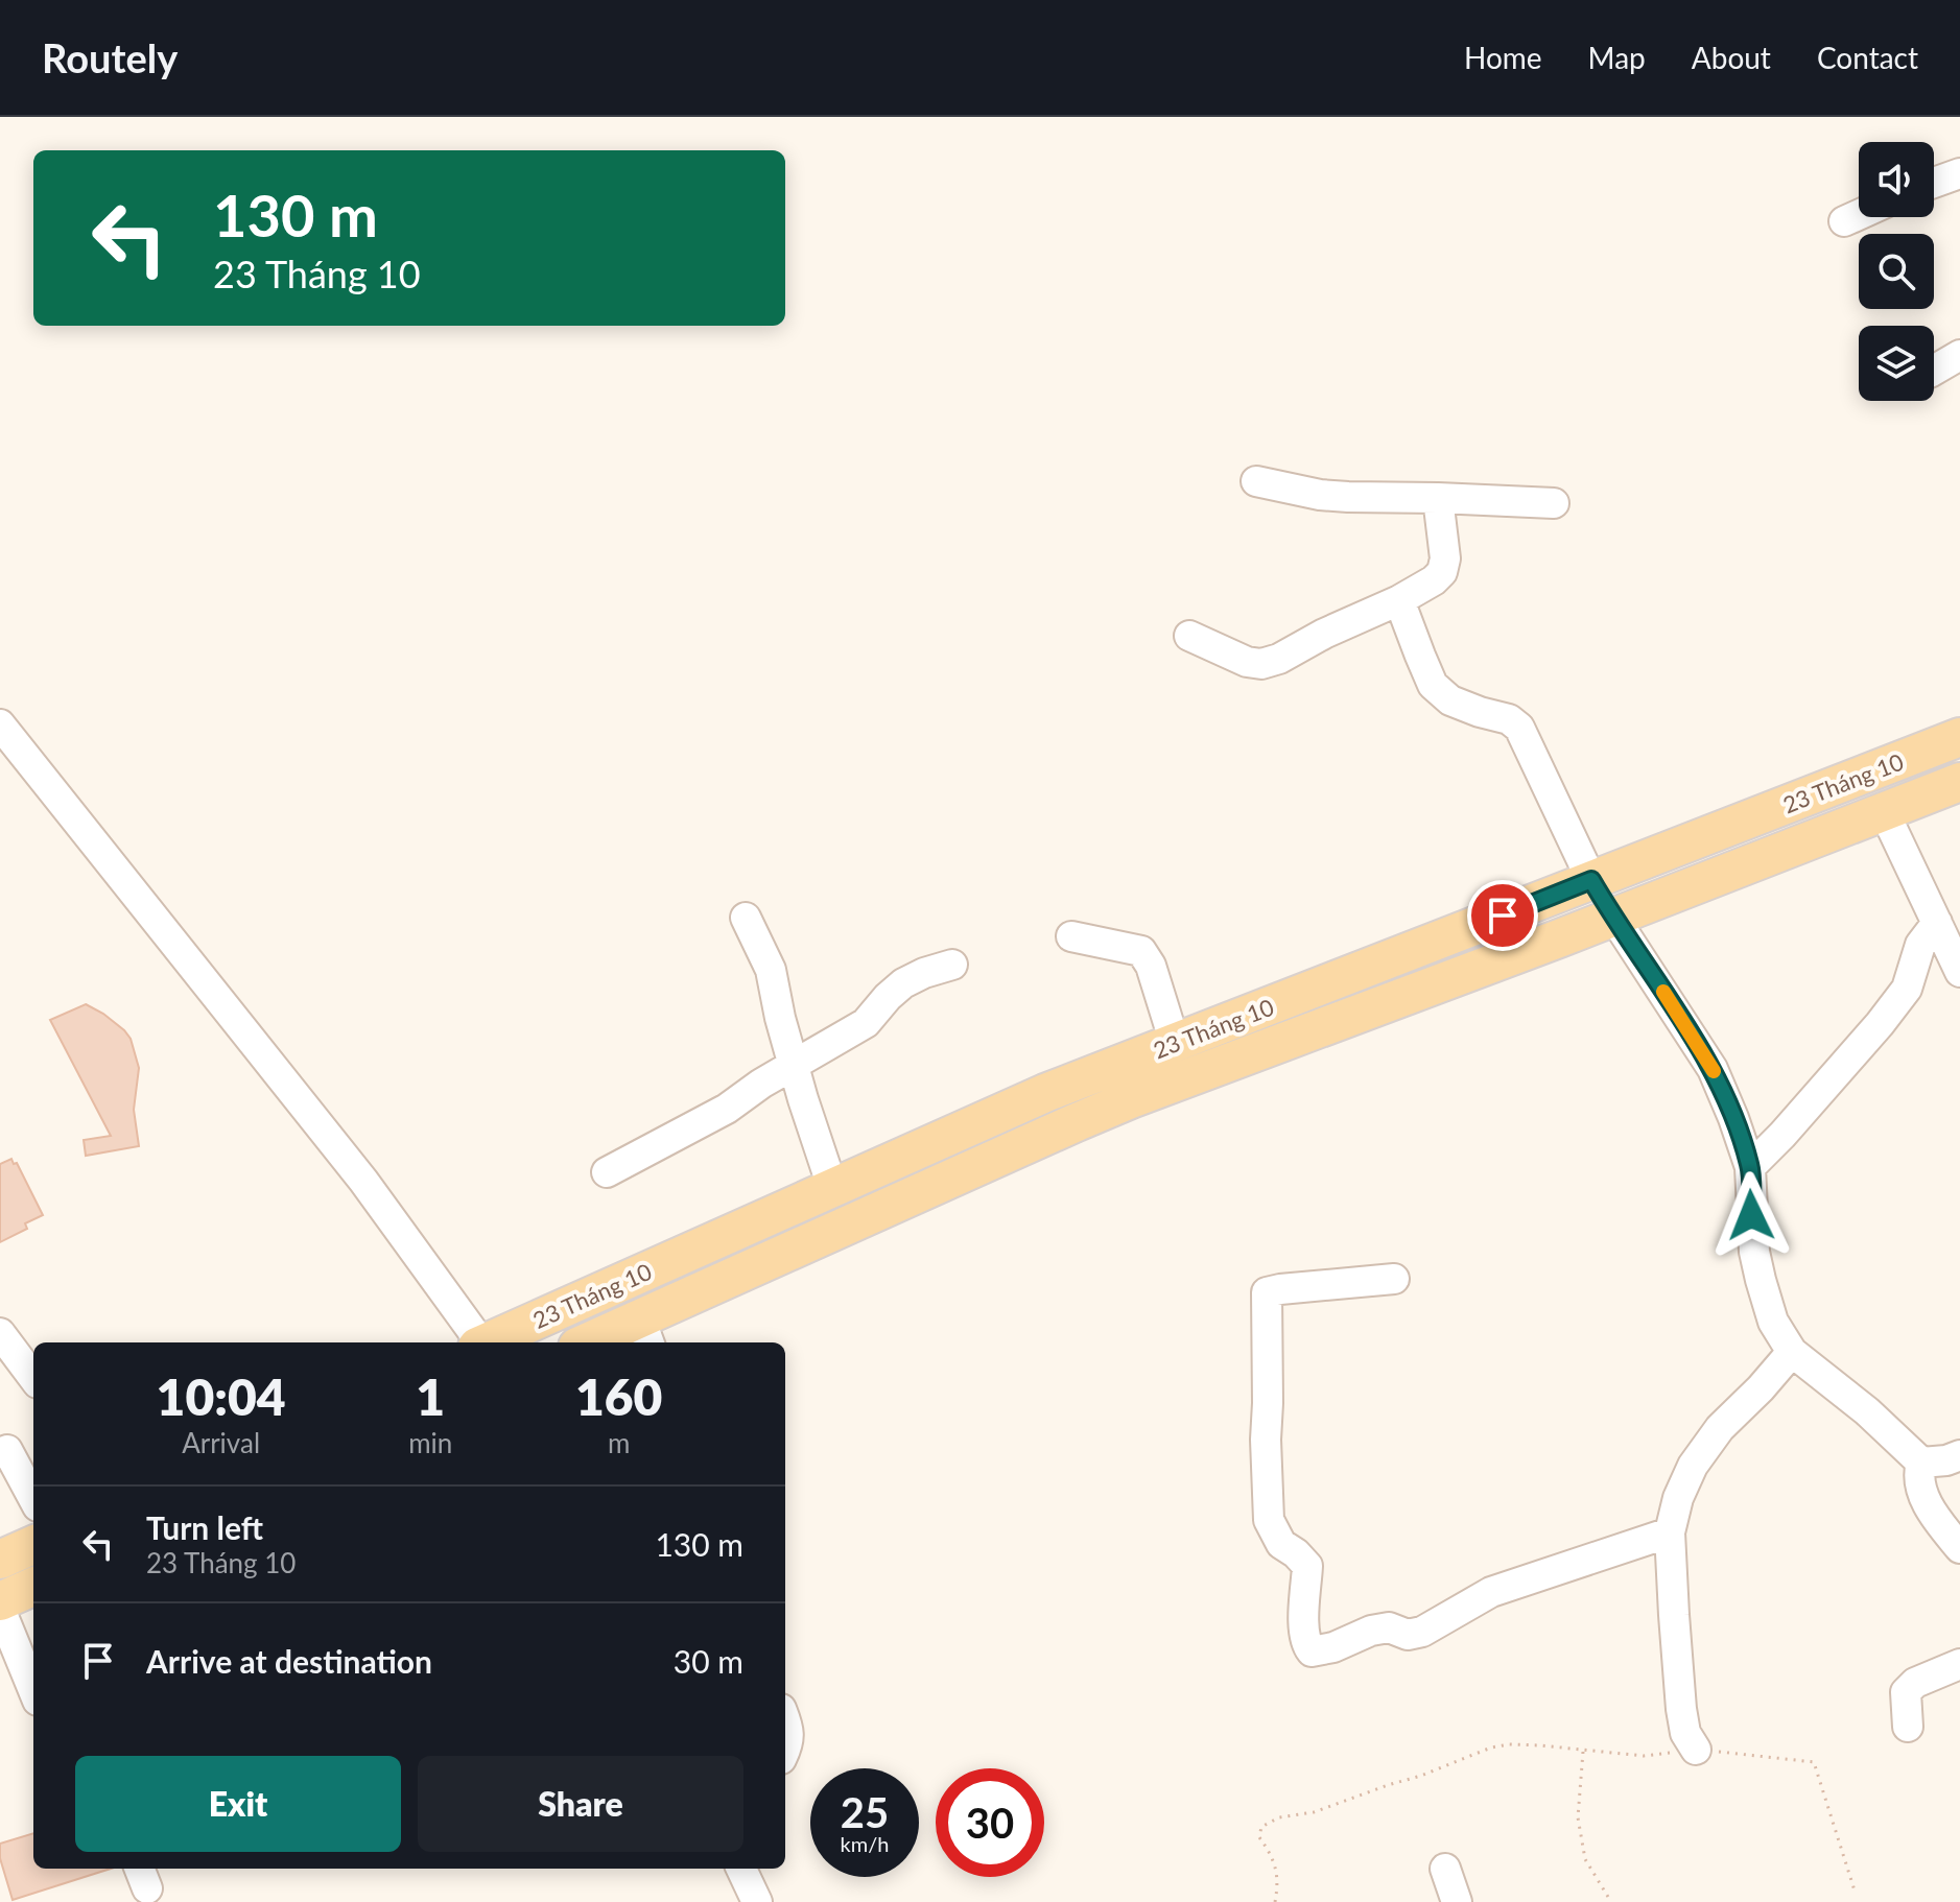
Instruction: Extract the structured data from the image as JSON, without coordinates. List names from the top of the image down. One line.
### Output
{"streets":{"main road":["23 Tháng 10"]},"page":{"header":"Routely","nav":["Home","Map","About","Contact"],"turn":["130 m","23 Tháng 10"],"eta":["10:04","Arrival","1","min","160","m"],"list":[{"name":"Turn left","note":"23 Tháng 10","value":"130 m"},{"name":"Arrive at destination","value":"30 m"}],"buttons":["Exit","Share"],"speed":"25 km/h","limit":"30"}}
